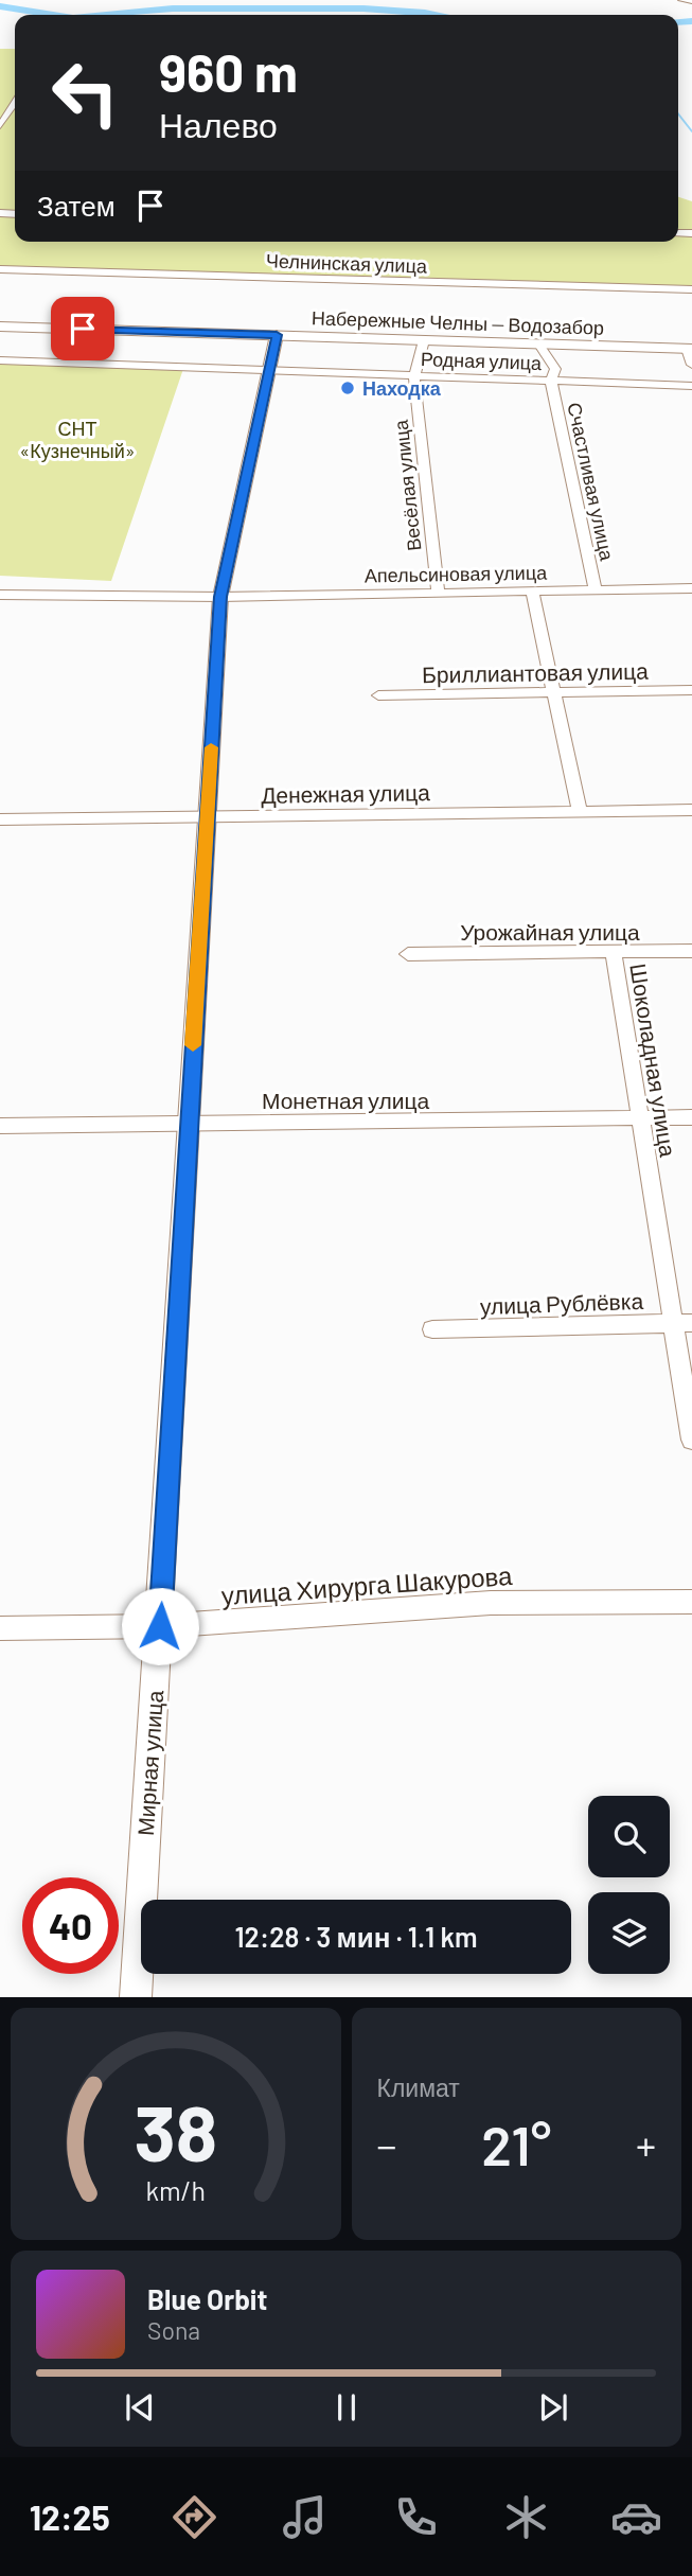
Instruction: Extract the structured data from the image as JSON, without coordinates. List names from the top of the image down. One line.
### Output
{"streets":{"main road":["Набережные Челны — Водозабор"],"street":["Челнинская улица","Родная улица","Счастливая улица","Весёлая улица","Апельсиновая улица","Бриллиантовая улица","Денежная улица","Урожайная улица","Шоколадная улица","Монетная улица","улица Рублёвка","улица Хирурга Шакурова","Мирная улица"]},"crossings":[["Набережные Челны — Водозабор","Счастливая улица"],["Набережные Челны — Водозабор","Мирная улица"],["Родная улица","Счастливая улица"],["Родная улица","Весёлая улица"],["Родная улица","Мирная улица"],["Счастливая улица","Апельсиновая улица"],["Весёлая улица","Апельсиновая улица"],["Апельсиновая улица","Мирная улица"],["Денежная улица","Мирная улица"],["Урожайная улица","Шоколадная улица"],["Шоколадная улица","Монетная улица"],["Шоколадная улица","улица Рублёвка"],["Монетная улица","Мирная улица"],["улица Хирурга Шакурова","Мирная улица"]],"parks":["СНТ «Кузнечный»"],"places":["Находка"],"page":{"turn":["960 m","Налево"],"then":"Затем","limit":"40","trip":"12:28 · 3 мин · 1.1 km","tile":"Климат","heat":["−","21°","+"],"song":["Blue Orbit","Sona"],"tabs":"12:25","gauge":["38","km/h"]}}
